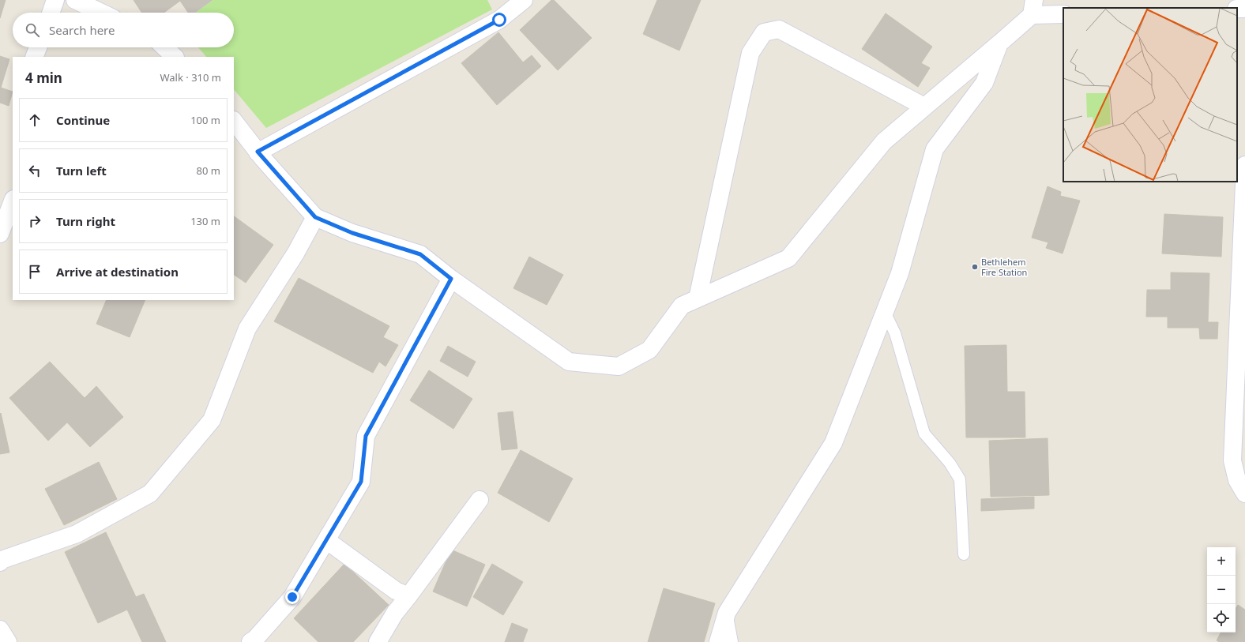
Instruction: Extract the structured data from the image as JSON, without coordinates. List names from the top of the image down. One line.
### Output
{"places":["Bethlehem Fire Station"],"page":{"search":"Search here","heading":["4 min","Walk · 310 m"],"list":[["Continue","100 m"],["Turn left","80 m"],["Turn right","130 m"],"Arrive at destination"],"map_buttons":["+","−"]}}
